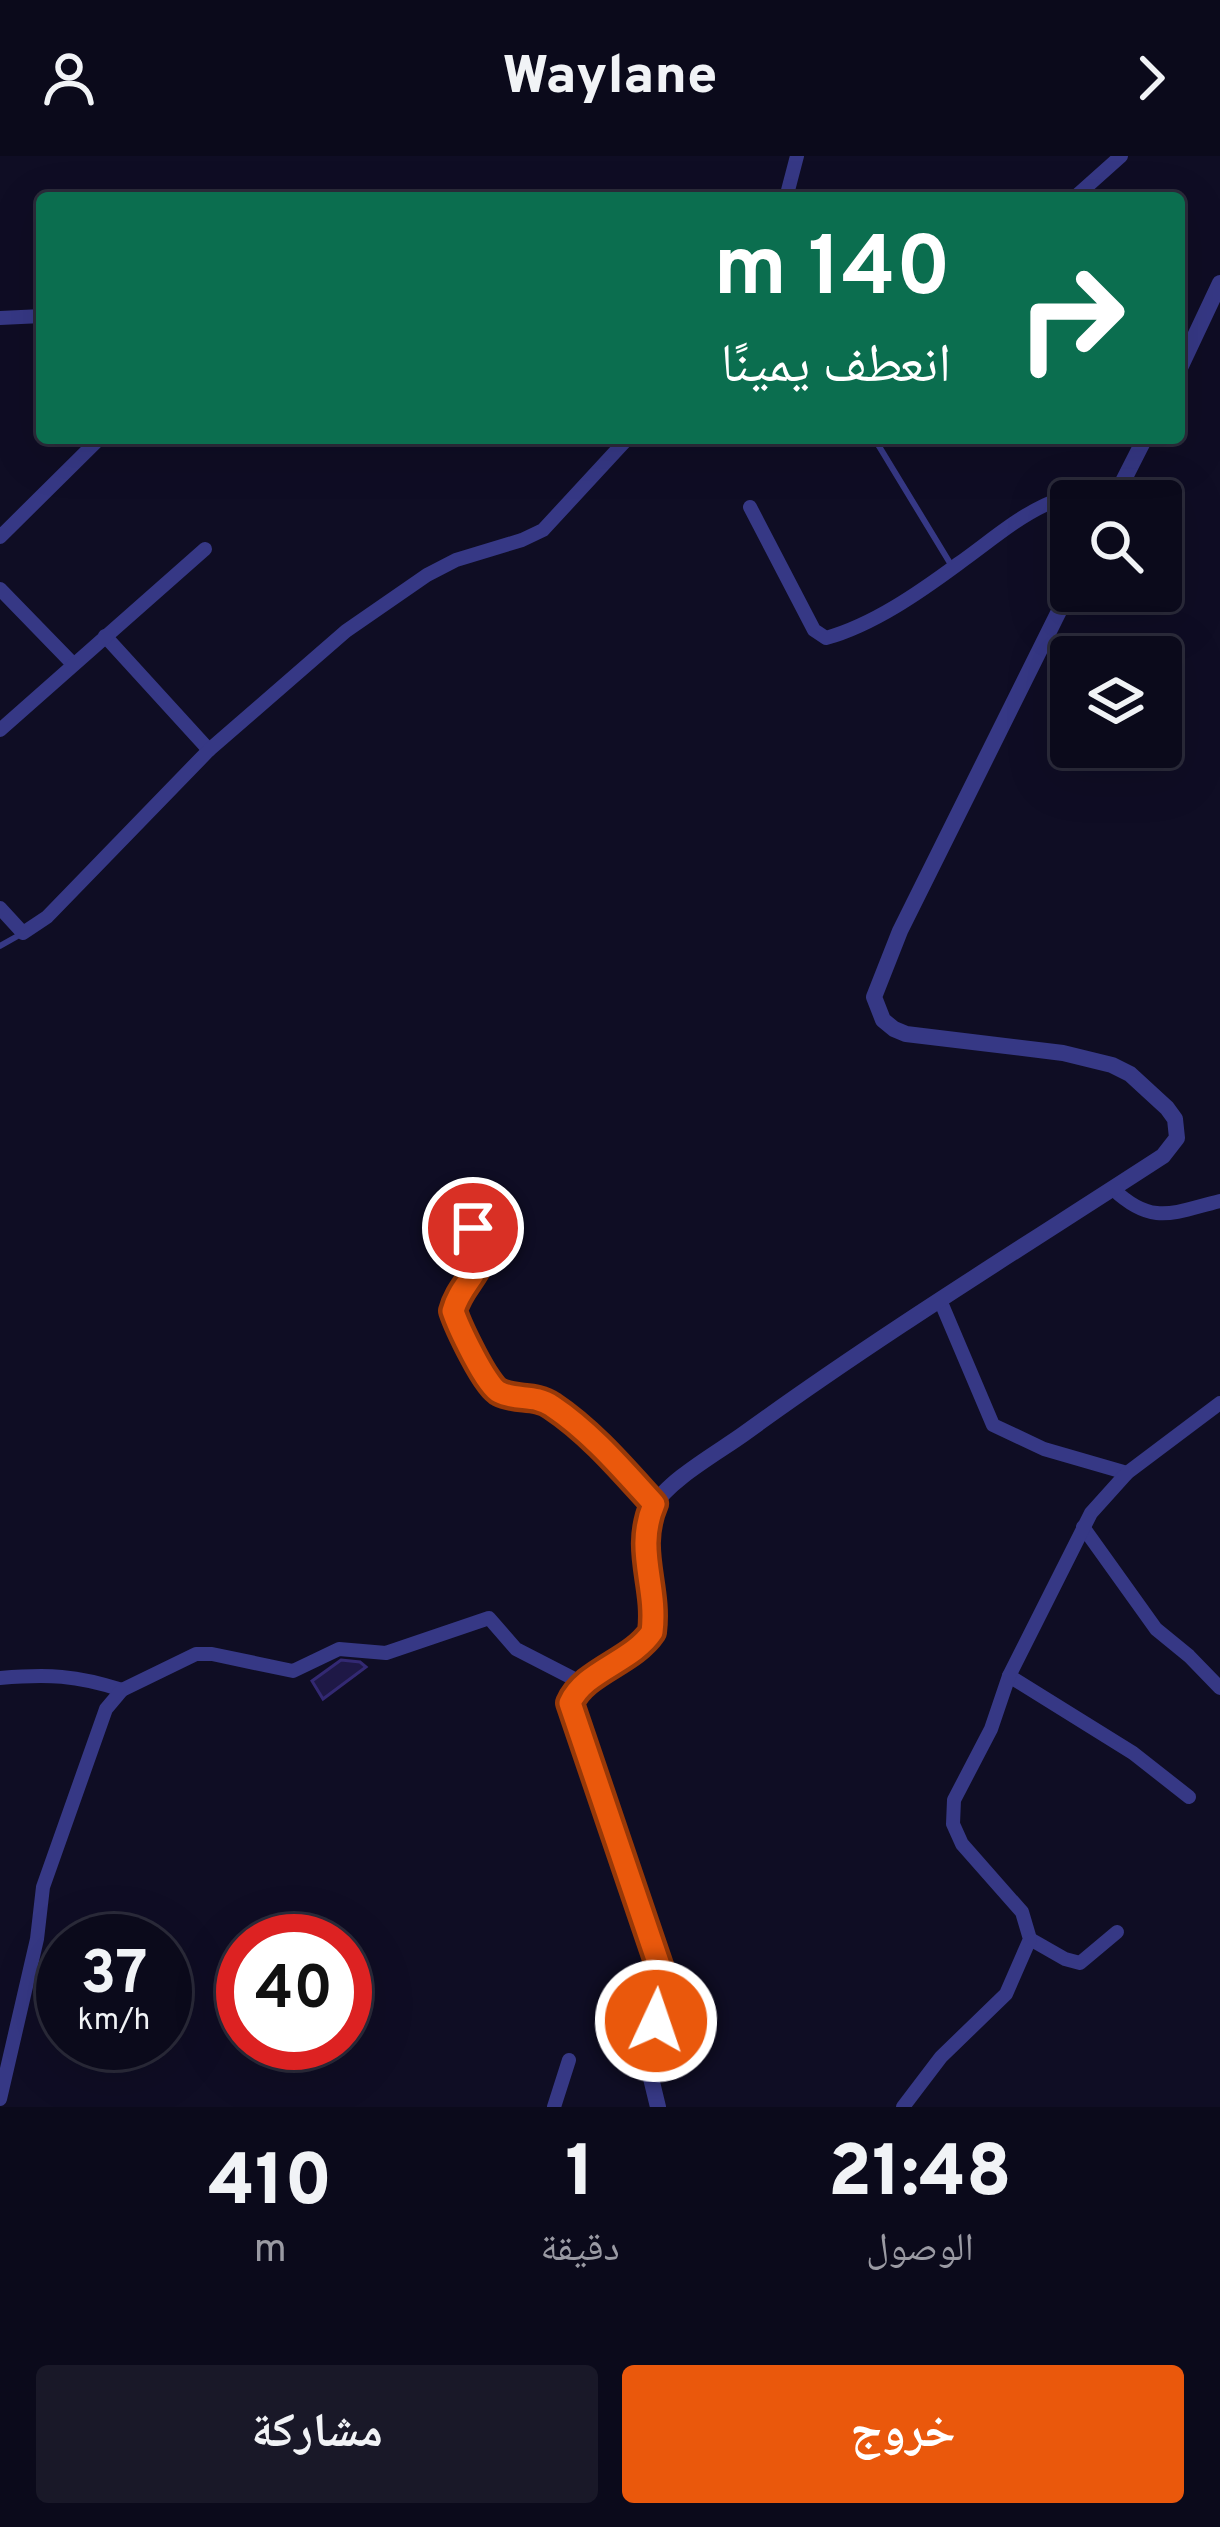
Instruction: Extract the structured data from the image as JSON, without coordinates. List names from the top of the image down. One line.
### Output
{"page":{"header":"Waylane","turn":["140 m","انعطف يمينًا"],"speed":"37 km/h","limit":"40","eta":["21:48","الوصول","1","دقيقة","410","m"],"buttons":["خروج","مشاركة"]}}
